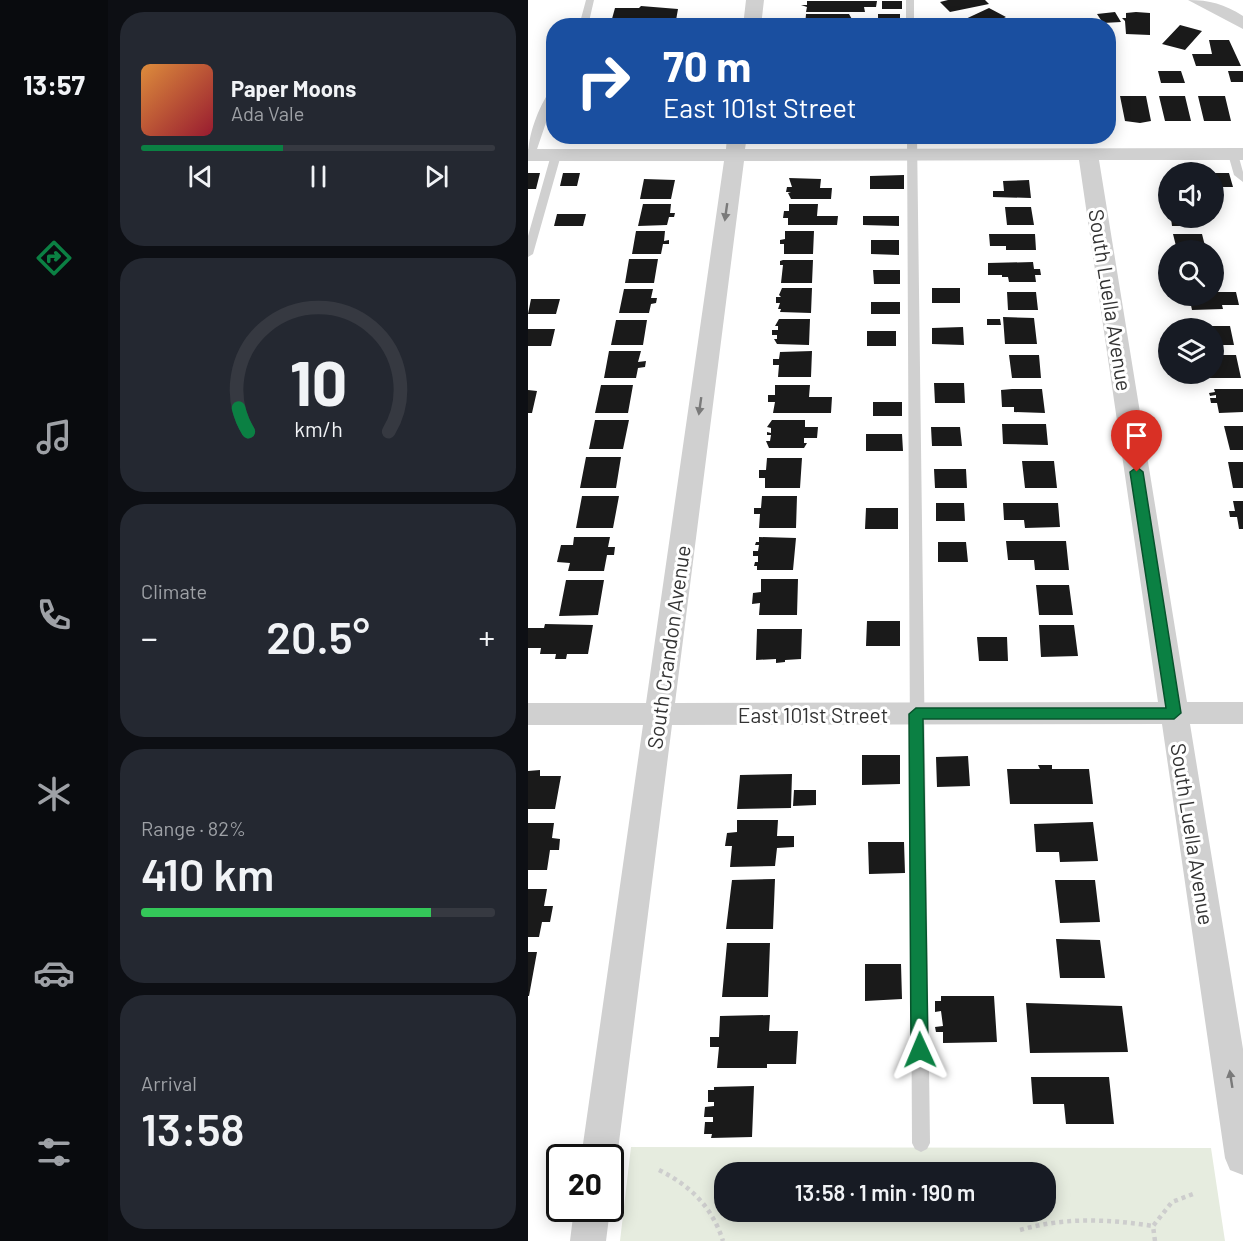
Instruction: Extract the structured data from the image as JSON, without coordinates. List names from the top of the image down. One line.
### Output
{"streets":{"street":["South Luella Avenue","South Crandon Avenue","East 101st Street"]},"crossings":[["South Luella Avenue","East 101st Street"],["South Crandon Avenue","East 101st Street"]],"one_way":["South Luella Avenue","South Crandon Avenue"],"page":{"tabs":"13:57","turn":["70 m","East 101st Street"],"song":["Paper Moons","Ada Vale"],"tile":["Climate",["Range · 82%","410 km"],["Arrival","13:58"]],"heat":["−","20.5°","+"],"limit":"20","trip":"13:58 · 1 min · 190 m","gauge":["10","km/h"]}}
